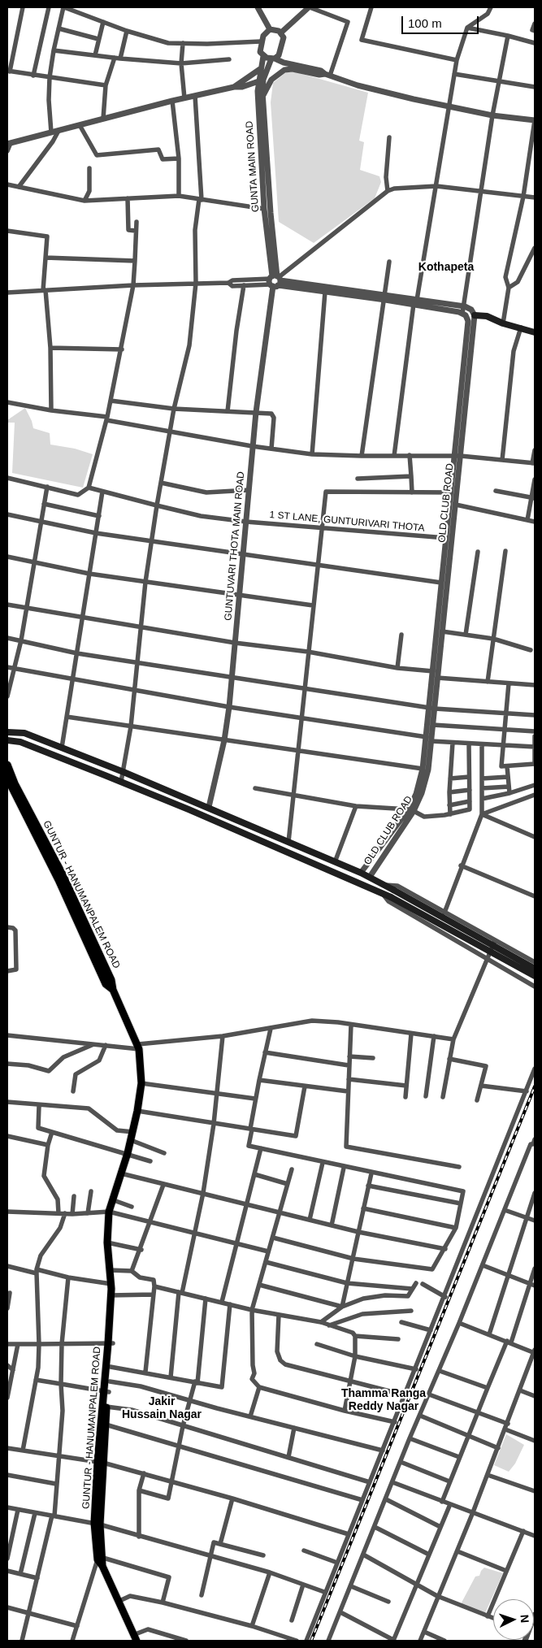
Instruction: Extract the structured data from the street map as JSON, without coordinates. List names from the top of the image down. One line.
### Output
{"streets":{"main road":["GUNTUR - HANUMANPALEM ROAD"],"street":["GUNTA MAIN ROAD","OLD CLUB ROAD","1 ST LANE, GUNTURIVARI THOTA","GUNTUVARI THOTA MAIN ROAD"]},"crossings":[["GUNTA MAIN ROAD","GUNTUVARI THOTA MAIN ROAD"],["OLD CLUB ROAD","1 ST LANE, GUNTURIVARI THOTA"],["1 ST LANE, GUNTURIVARI THOTA","GUNTUVARI THOTA MAIN ROAD"]],"districts":["Kothapeta","Thamma Ranga Reddy Nagar","Jakir Hussain Nagar"],"scale_bar":"100 m","north":"right"}
